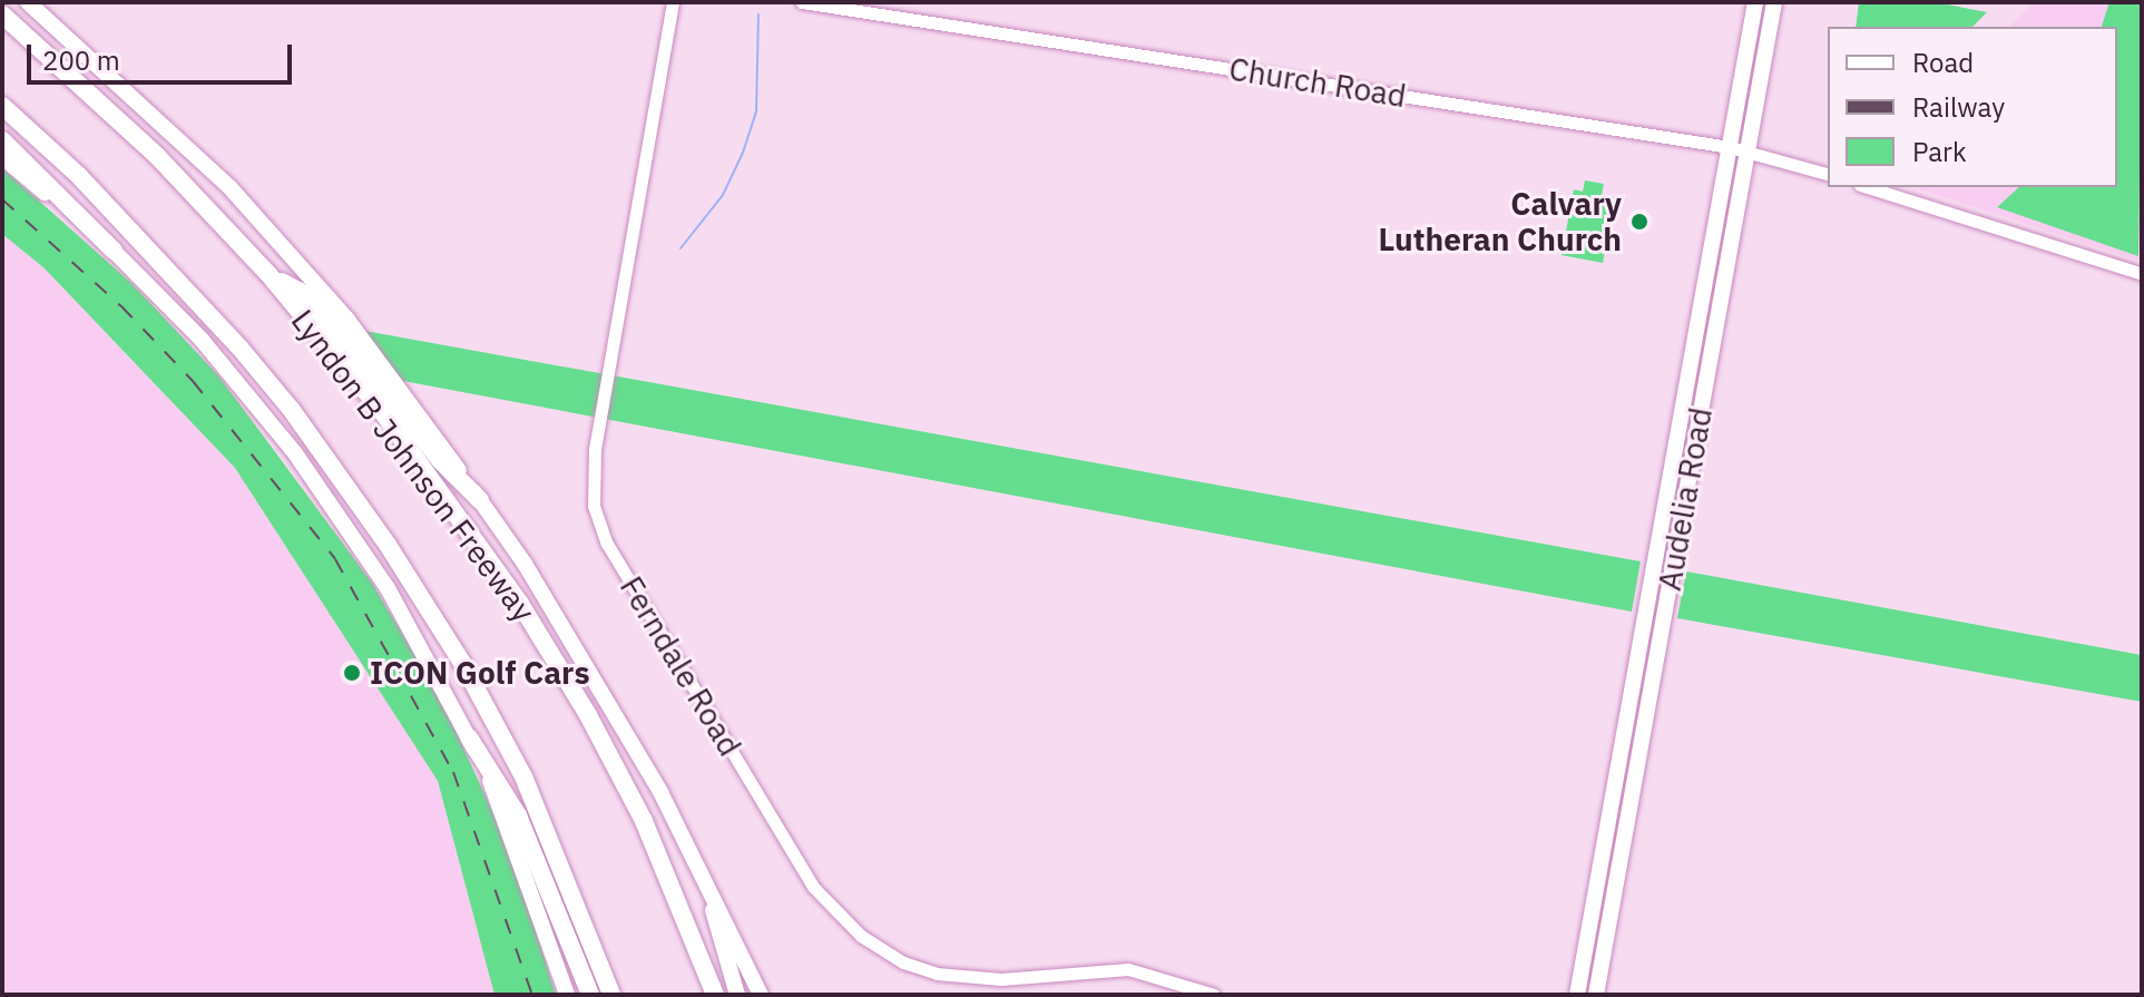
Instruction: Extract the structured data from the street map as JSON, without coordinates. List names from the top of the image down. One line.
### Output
{"streets":{"highway":["Lyndon B Johnson Freeway"],"main road":["Audelia Road"],"street":["Church Road","Ferndale Road"]},"crossings":[["Church Road","Audelia Road"]],"places":["Calvary Lutheran Church","ICON Golf Cars"],"legend":["Road","Railway","Park"],"scale_bar":"200 m"}
